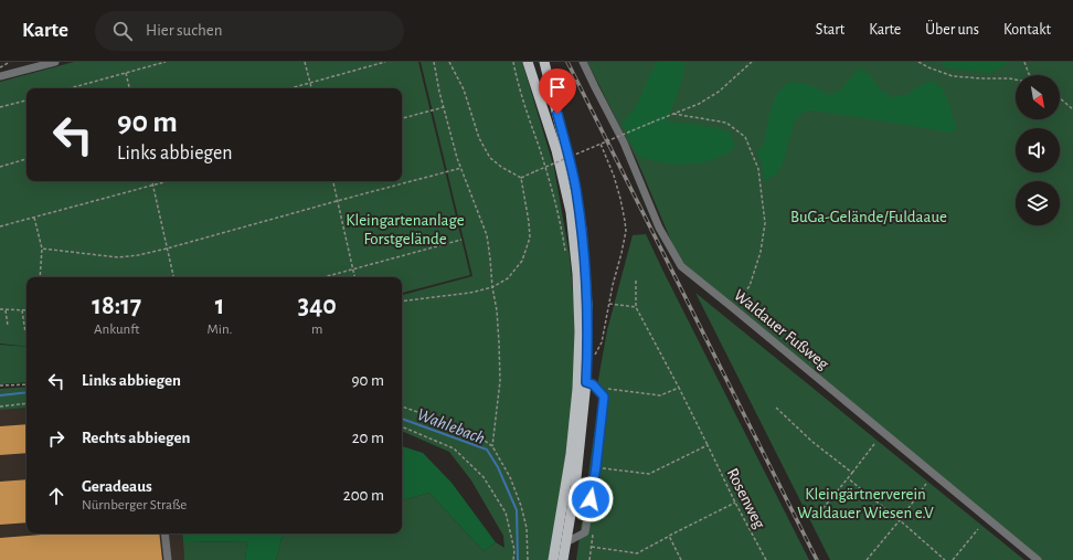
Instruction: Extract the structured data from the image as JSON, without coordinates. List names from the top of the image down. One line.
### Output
{"streets":{"street":["Waldauer Fußweg"],"path":["Rosenweg"]},"water":["Wahlebach"],"parks":["BuGa-Gelände/Fuldaaue","Kleingartenanlage Forstgelände","Kleingärtnerverein Waldauer Wiesen e.V"],"north":"bottom right","page":{"header":"Karte","search":"Hier suchen","nav":["Start","Karte","Über uns","Kontakt"],"turn":["90 m","Links abbiegen"],"eta":["18:17","Ankunft","1","Min.","340","m"],"list":[{"name":"Links abbiegen","value":"90 m"},{"name":"Rechts abbiegen","value":"20 m"},{"name":"Geradeaus","note":"Nürnberger Straße","value":"200 m"}]}}
